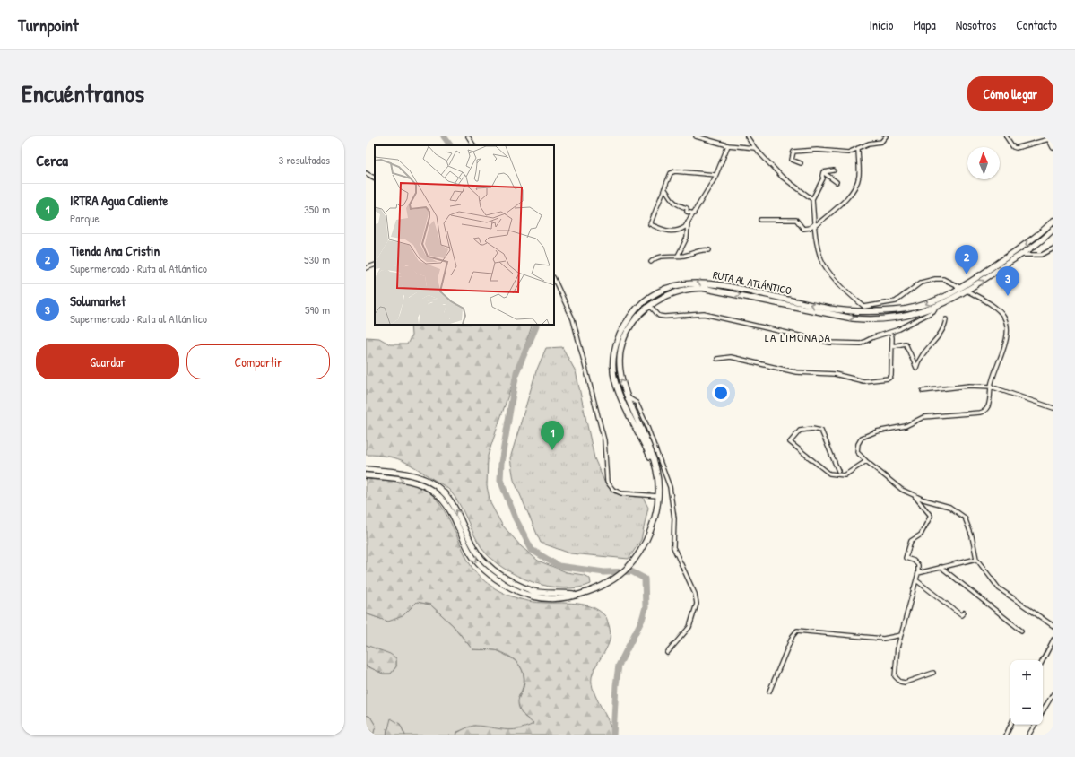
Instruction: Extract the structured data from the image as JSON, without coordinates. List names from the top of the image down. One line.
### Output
{"streets":{"highway":["RUTA AL ATLÁNTICO"]},"districts":["LA LIMONADA"],"north":"top","page":{"header":"Turnpoint","nav":["Inicio","Mapa","Nosotros","Contacto"],"title":"Encuéntranos","buttons":["Cómo llegar",["Guardar","Compartir"]],"heading":["Cerca","3 resultados"],"list":[{"mark":"1","name":"IRTRA Agua Caliente","note":"Parque","value":"350 m"},{"mark":"2","name":"Tienda Ana Cristin","note":"Supermercado · Ruta al Atlántico","value":"530 m"},{"mark":"3","name":"Solumarket","note":"Supermercado · Ruta al Atlántico","value":"590 m"}],"pins":["2","3","1"],"map_buttons":["+","−"]}}
